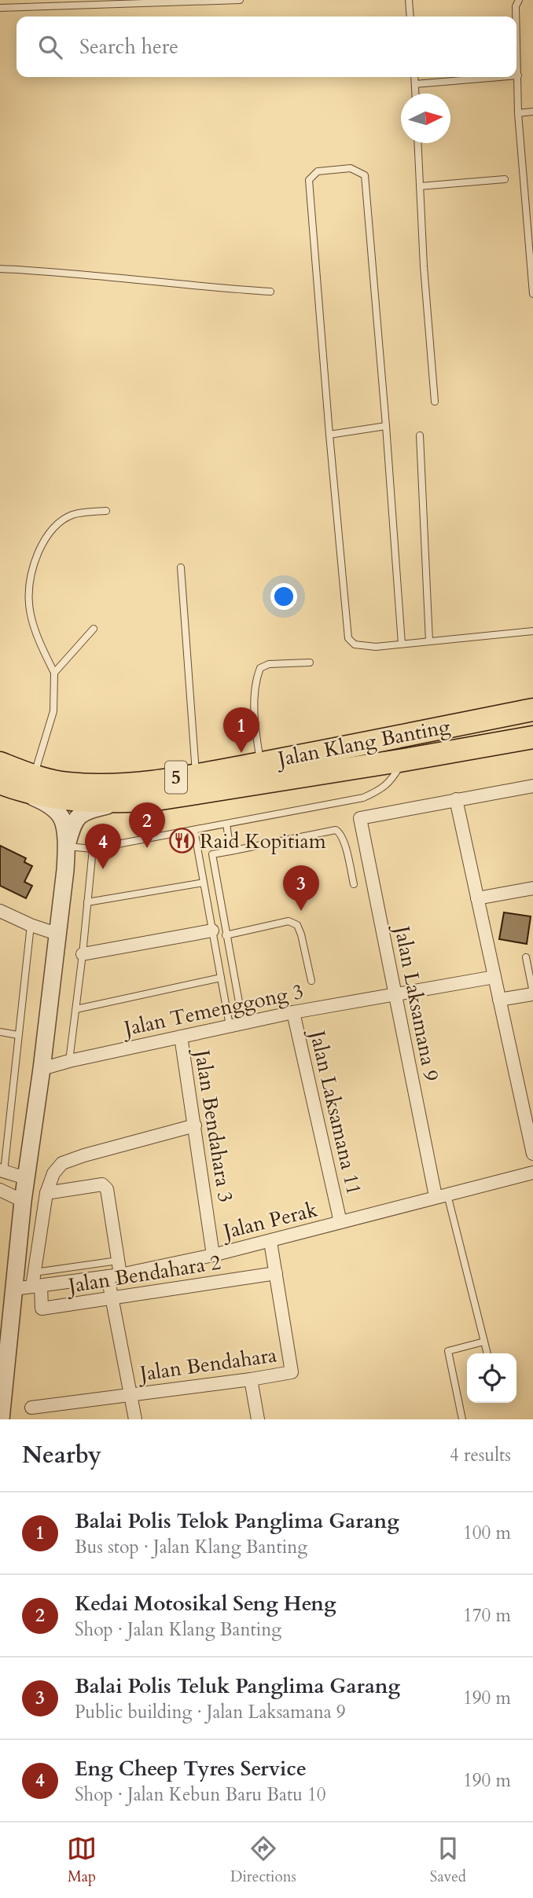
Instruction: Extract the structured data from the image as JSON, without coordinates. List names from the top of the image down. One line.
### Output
{"streets":{"highway":["Jalan Klang Banting","5"],"street":["Jalan Laksamana 9","Jalan Temenggong 3","Jalan Laksamana 11","Jalan Bendahara 3","Jalan Perak","Jalan Bendahara 2","Jalan Bendahara"]},"crossings":[["Jalan Laksamana 9","Jalan Temenggong 3"],["Jalan Laksamana 9","Jalan Perak"],["Jalan Temenggong 3","Jalan Laksamana 11"],["Jalan Temenggong 3","Jalan Bendahara 3"],["Jalan Laksamana 11","Jalan Perak"],["Jalan Bendahara 3","Jalan Perak"],["Jalan Perak","Jalan Bendahara 2"],["Jalan Perak","Jalan Bendahara"],["Jalan Bendahara 2","Jalan Bendahara"]],"places":{"restaurant":["Raid Kopitiam"]},"north":"right","page":{"search":"Search here","pins":["1","2","4","3"],"heading":["Nearby","4 results"],"list":[{"mark":"1","name":"Balai Polis Telok Panglima Garang","note":"Bus stop · Jalan Klang Banting","value":"100 m"},{"mark":"2","name":"Kedai Motosikal Seng Heng","note":"Shop · Jalan Klang Banting","value":"170 m"},{"mark":"3","name":"Balai Polis Teluk Panglima Garang","note":"Public building · Jalan Laksamana 9","value":"190 m"},{"mark":"4","name":"Eng Cheep Tyres Service","note":"Shop · Jalan Kebun Baru Batu 10","value":"190 m"}],"nav":["Map","Directions","Saved"]}}
